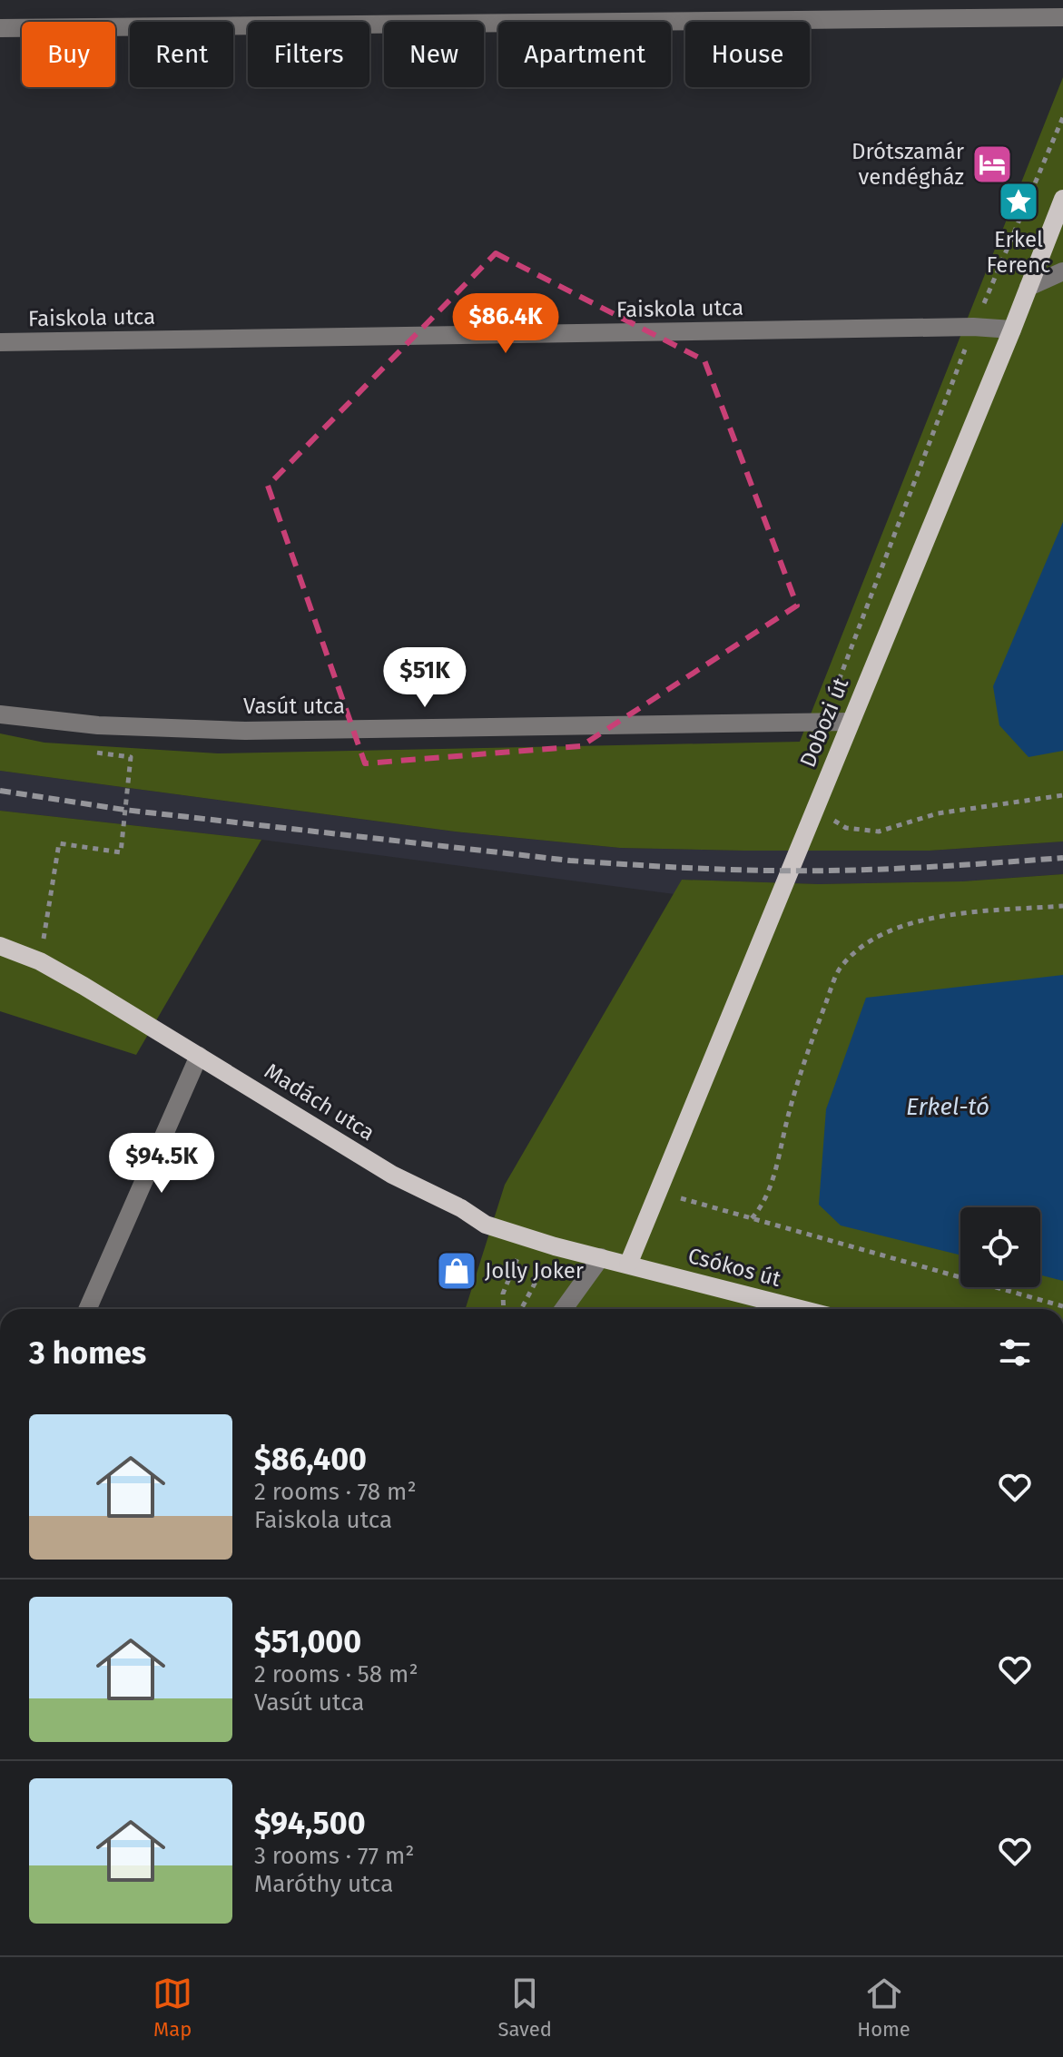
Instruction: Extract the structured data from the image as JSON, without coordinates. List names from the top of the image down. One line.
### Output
{"streets":{"main road":["Dobozi út","Madách utca","Csókos út"],"street":["Faiskola utca","Vasút utca"]},"crossings":[["Faiskola utca","Dobozi út"],["Vasút utca","Dobozi út"],["Dobozi út","Madách utca"],["Dobozi út","Csókos út"],["Madách utca","Csókos út"]],"water":["Erkel-tó"],"places":{"hotel":["Drótszamár vendégház"],"place":["Erkel Ferenc"],"shop":["Jolly Joker"]},"page":{"chip":["Buy","Rent","Filters","New","Apartment","House"],"price":["$86.4K","$51K","$94.5K"],"heading":"3 homes","list":[{"name":"$86,400","note":"2 rooms · 78 m² · Faiskola utca"},{"name":"$51,000","note":"2 rooms · 58 m² · Vasút utca"},{"name":"$94,500","note":"3 rooms · 77 m² · Maróthy utca"}],"tabs":["Map","Saved","Home"]}}
